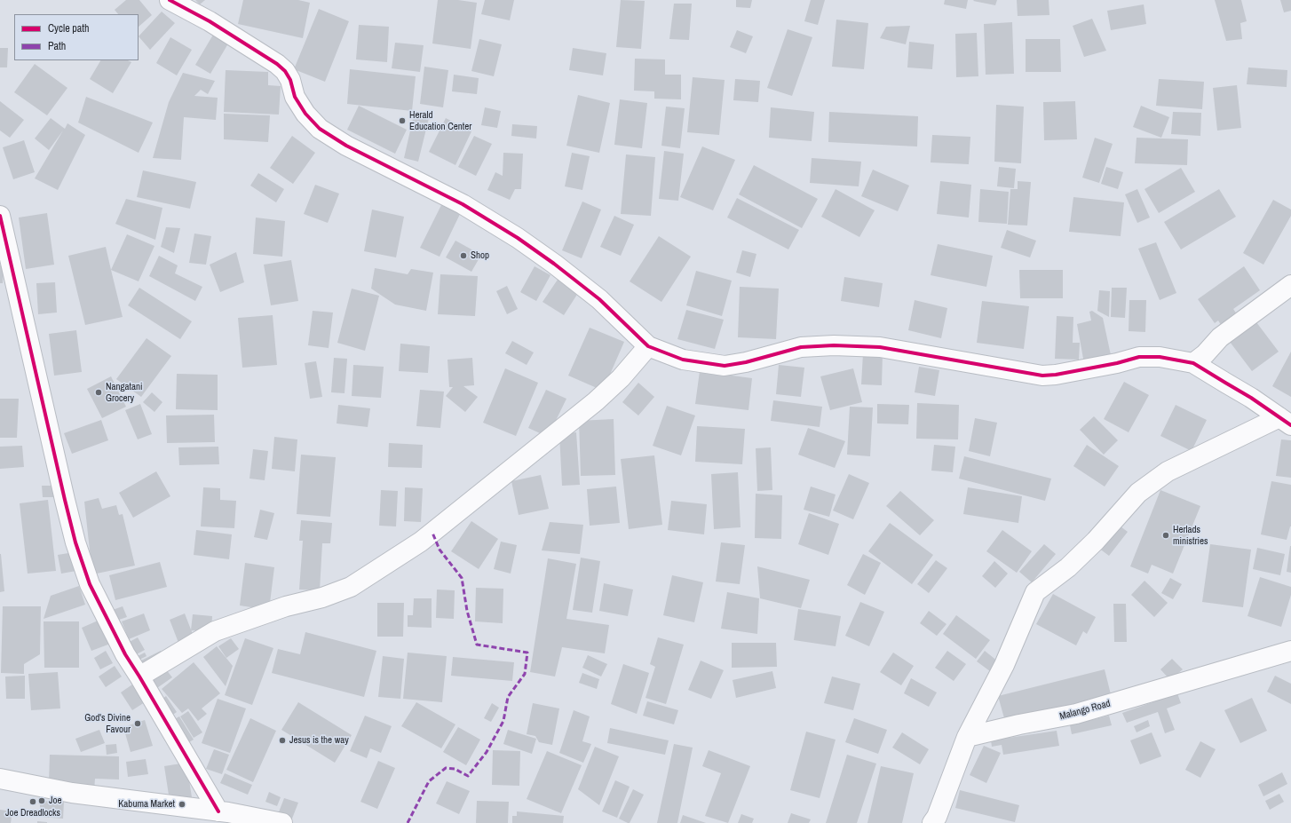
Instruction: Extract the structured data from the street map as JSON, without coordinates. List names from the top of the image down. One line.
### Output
{"streets":{"street":["Malango Road"]},"places":["Herald Education Center","Shop","Nangatani Grocery","Herlads ministries","God's Divine Favour","Jesus is the way","Joe","Joe Dreadlocks","Kabuma Market"],"legend":["Cycle path","Path"]}
